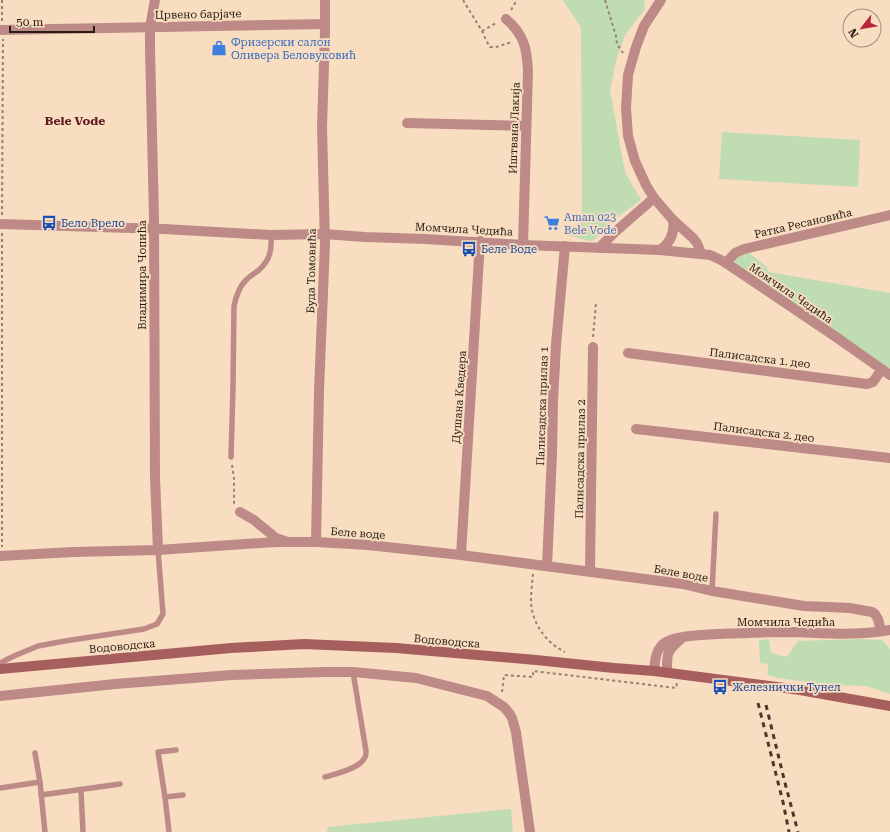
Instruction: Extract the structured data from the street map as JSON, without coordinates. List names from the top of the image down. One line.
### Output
{"streets":{"main road":["Водоводска"],"street":["Црвено барјаче","Иштвана Лакија","Ратка Ресановића","Момчила Чедића","Буда Томовића","Владимира Чопића","Палисадска 1. део","Душана Кведера","Палисадска прилаз 1","Палисадска 2. део","Палисадска прилаз 2","Беле воде"]},"crossings":[["Црвено барјаче","Буда Томовића"],["Црвено барјаче","Владимира Чопића"],["Иштвана Лакија","Момчила Чедића"],["Ратка Ресановића","Момчила Чедића"],["Момчила Чедића","Буда Томовића"],["Момчила Чедића","Владимира Чопића"],["Момчила Чедића","Палисадска 1. део"],["Момчила Чедића","Душана Кведера"],["Момчила Чедића","Палисадска прилаз 1"],["Момчила Чедића","Беле воде"],["Момчила Чедића","Водоводска"],["Буда Томовића","Беле воде"],["Владимира Чопића","Беле воде"],["Владимира Чопића","Водоводска"],["Душана Кведера","Беле воде"],["Палисадска прилаз 1","Беле воде"],["Палисадска прилаз 2","Беле воде"],["Беле воде","Водоводска"]],"districts":["Bele Vode"],"places":{"shop":["Фризерски салон Оливера Беловуковић"],"bus stop":["Бело Врело","Беле Воде","Железнички Тунел"],"supermarket":["Aman 023 Bele Vode"]},"scale_bar":"50 m","north":"bottom left"}
